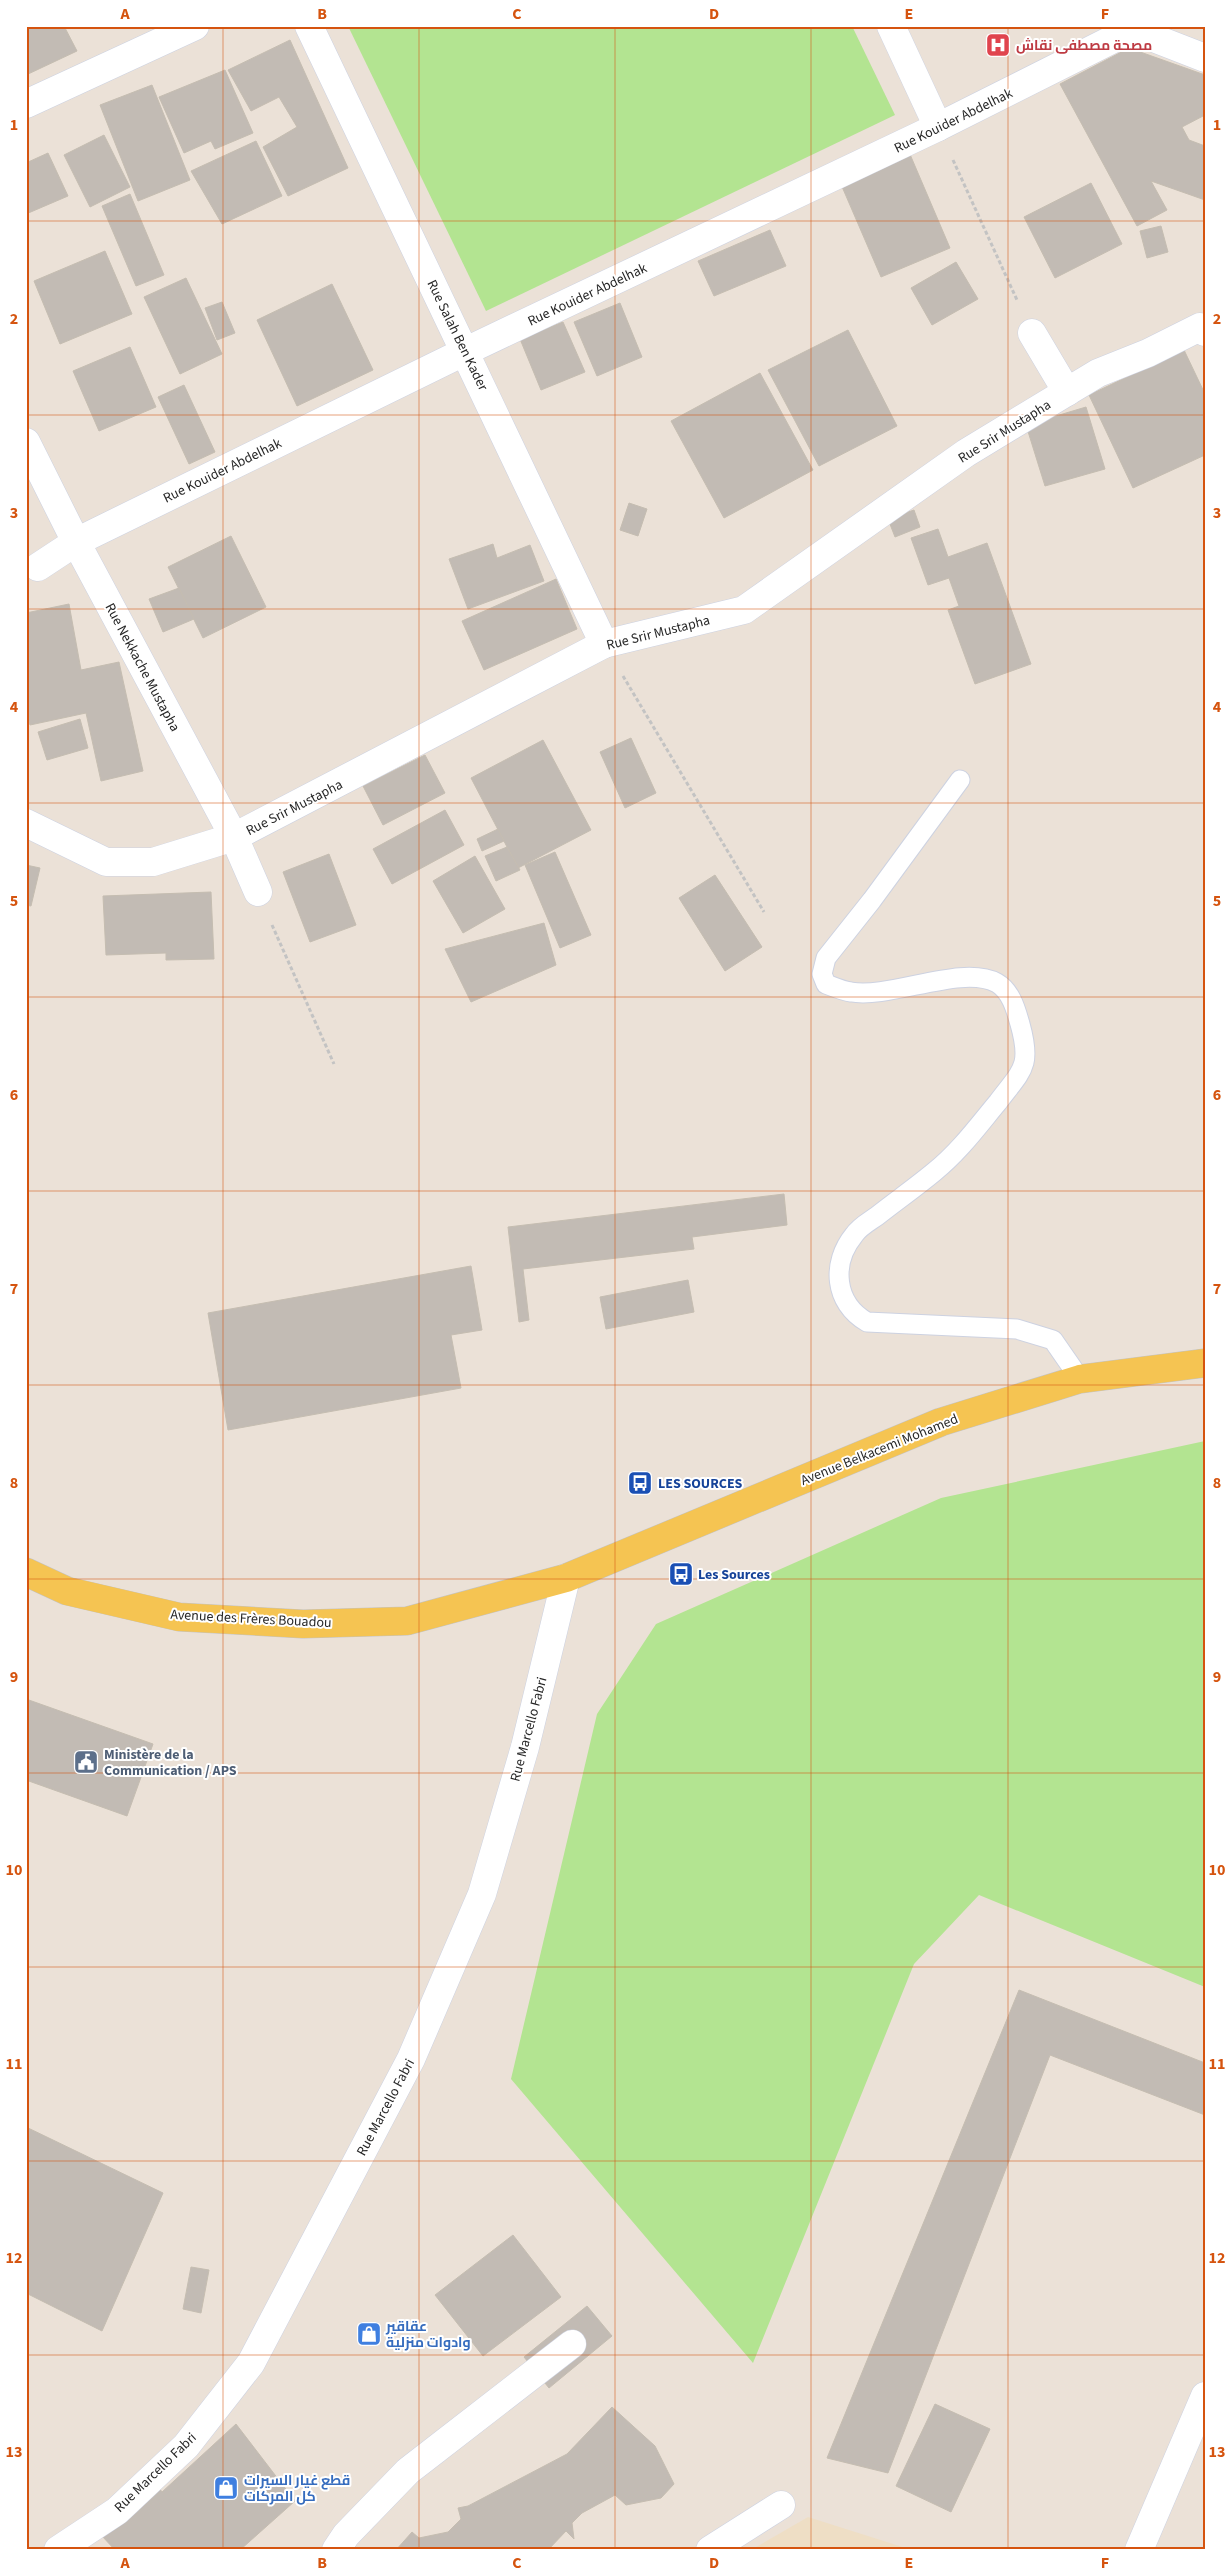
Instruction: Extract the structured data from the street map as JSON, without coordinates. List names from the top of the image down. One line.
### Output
{"streets":{"main road":["Avenue Belkacemi Mohamed","Avenue des Frères Bouadou"],"street":["Rue Kouider Abdelhak","Rue Salah Ben Kader","Rue Srir Mustapha","Rue Nekkache Mustapha","Rue Marcello Fabri"]},"crossings":[["Rue Kouider Abdelhak","Rue Salah Ben Kader"],["Rue Kouider Abdelhak","Rue Nekkache Mustapha"],["Rue Salah Ben Kader","Rue Srir Mustapha"],["Rue Srir Mustapha","Rue Nekkache Mustapha"],["Avenue Belkacemi Mohamed","Avenue des Frères Bouadou"],["Avenue Belkacemi Mohamed","Rue Marcello Fabri"],["Avenue des Frères Bouadou","Rue Marcello Fabri"]],"places":{"hospital":["مصحة مصطفى نقاش"],"bus stop":["LES SOURCES","Les Sources"],"public building":["Ministère de la Communication / APS"],"shop":["عقاقير وادوات منزلية","قطع غيار السيرات كل المركات"]},"grid":{"columns":["A","B","C","D","E","F"],"rows":["1","2","3","4","5","6","7","8","9","10","11","12","13"]}}
